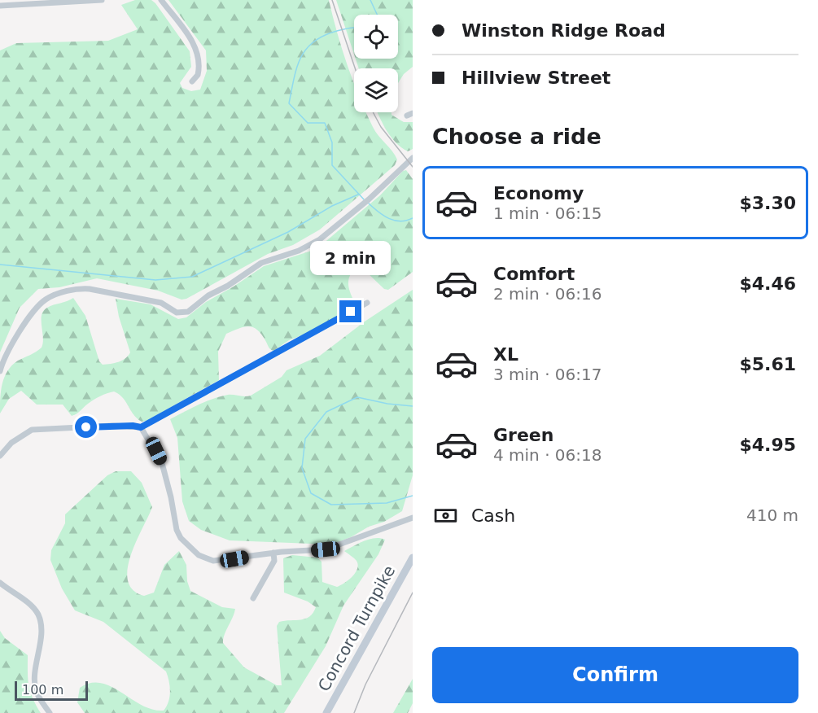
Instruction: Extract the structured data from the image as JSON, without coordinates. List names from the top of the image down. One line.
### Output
{"streets":{"street":["Concord Turnpike"]},"scale_bar":"100 m","page":{"banner":["Winston Ridge Road","Hillview Street"],"heading":"Choose a ride","list":[{"name":"Economy","note":"1 min · 06:15","value":"$3.30"},{"name":"Comfort","note":"2 min · 06:16","value":"$4.46"},{"name":"XL","note":"3 min · 06:17","value":"$5.61"},{"name":"Green","note":"4 min · 06:18","value":"$4.95"}],"bubble":"2 min","pay":["Cash","410 m"],"buttons":"Confirm","scale":"100 m"}}
